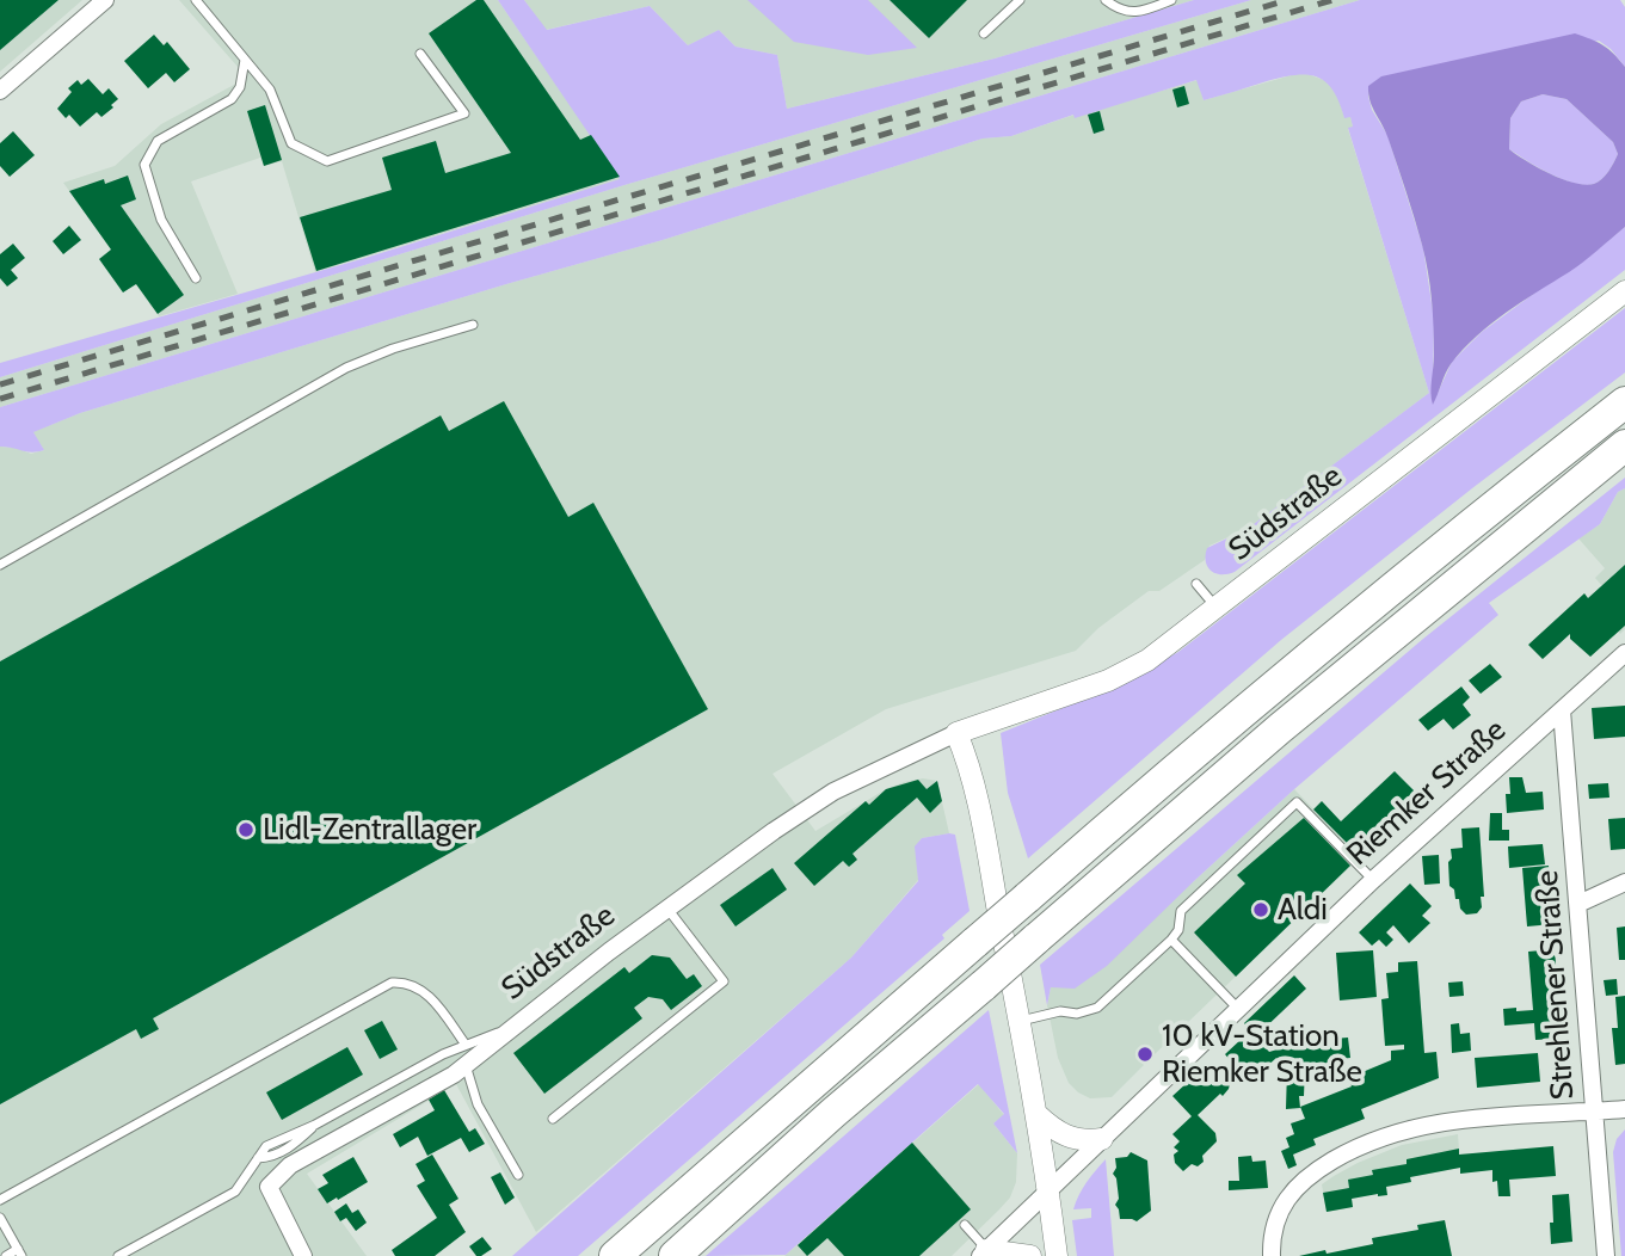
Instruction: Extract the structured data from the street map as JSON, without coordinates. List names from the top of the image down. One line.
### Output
{"streets":{"street":["Südstraße","Riemker Straße","Strehlener Straße"]},"crossings":[["Riemker Straße","Strehlener Straße"]],"places":["Lidl-Zentrallager","Aldi","10 kV-Station Riemker Straße"]}
